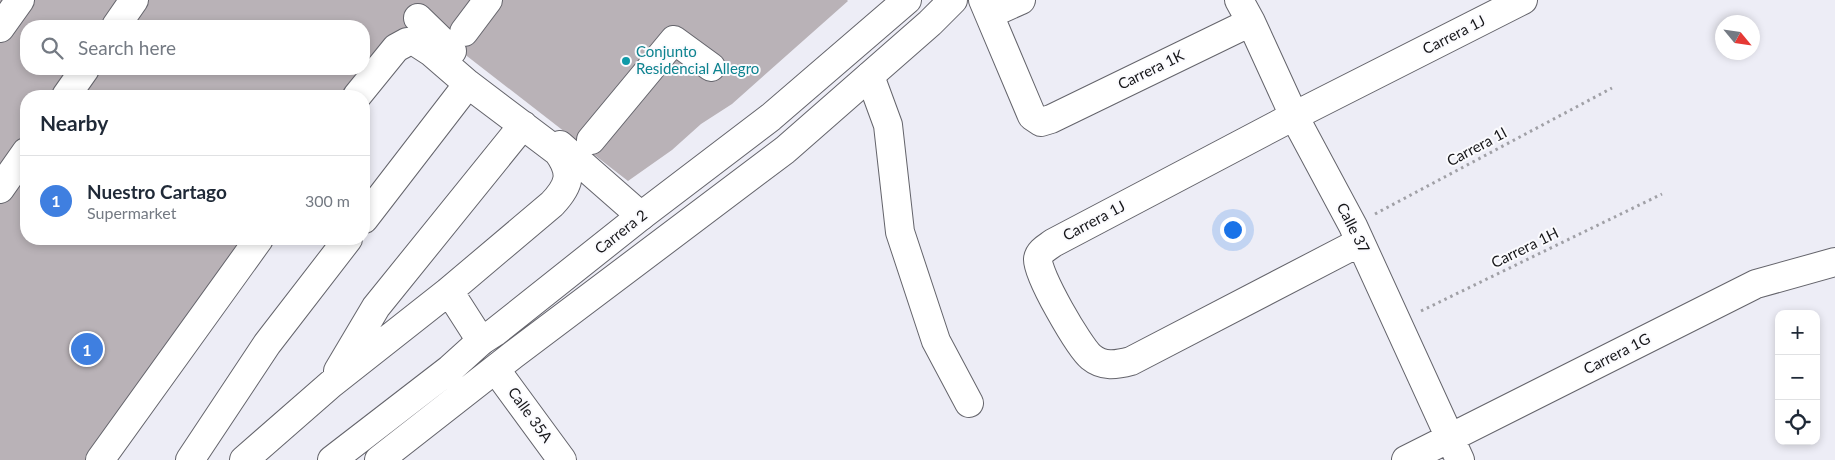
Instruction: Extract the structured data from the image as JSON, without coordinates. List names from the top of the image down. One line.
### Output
{"streets":{"street":["Carrera 1J","Carrera 1K","Calle 37","Carrera 2","Carrera 1G","Calle 35A"],"path":["Carrera 1I","Carrera 1H"]},"crossings":[["Carrera 1J","Carrera 1I"],["Carrera 1J","Calle 37"],["Carrera 1K","Calle 37"],["Carrera 1I","Calle 37"],["Calle 37","Carrera 1H"],["Calle 37","Carrera 1G"]],"places":["Conjunto Residencial Allegro"],"north":"bottom right","page":{"search":"Search here","heading":"Nearby","list":[{"mark":"1","name":"Nuestro Cartago","note":"Supermarket","value":"300 m"}],"map_buttons":["+","−"],"pins":"1"}}
